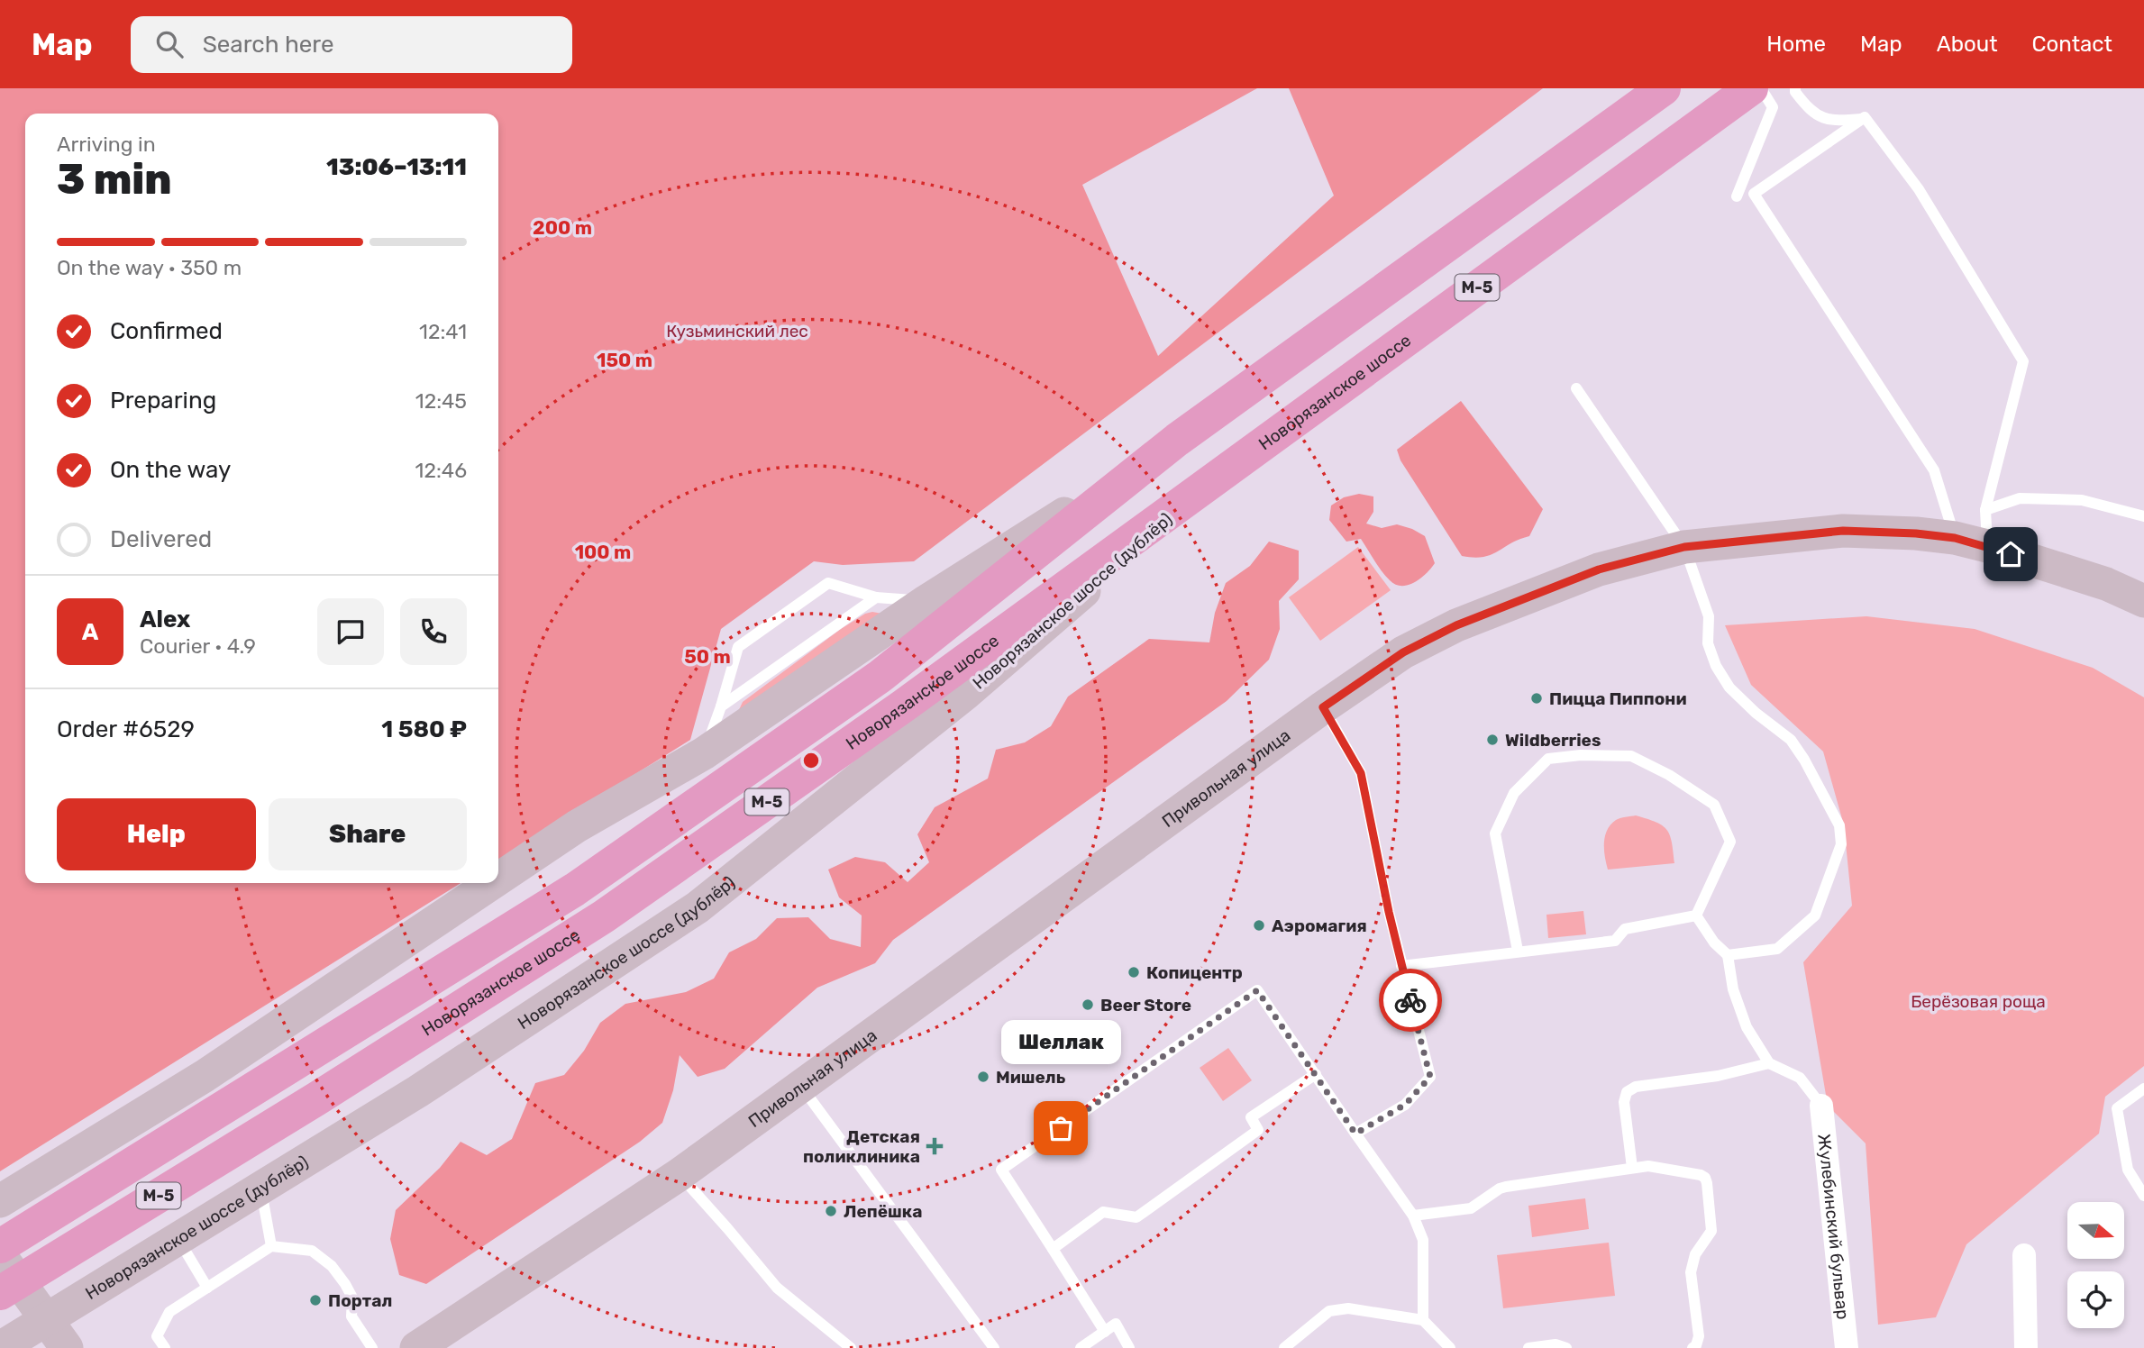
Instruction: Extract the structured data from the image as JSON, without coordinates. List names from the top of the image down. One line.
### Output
{"streets":{"highway":["М-5","Новорязанское шоссе"],"main road":["Новорязанское шоссе (дублёр)","Привольная улица"],"street":["Жулебинский бульвар"]},"crossings":[["Новорязанское шоссе","Новорязанское шоссе (дублёр)"]],"parks":["Кузьминский лес","Берёзовая роща"],"places":{"other":["Пицца Пиппони","Wildberries","Аэромагия","Копицентр","Beer Store","Мишель","Шеллак","Лепёшка","Портал"],"health":["Детская поликлиника"]},"north":"right","page":{"header":"Map","search":"Search here","nav":["Home","Map","About","Contact"],"heading":["3 min","Arriving in","13:06–13:11"],"panel":["Alex","Courier · 4.9","Order #6529","1 580 ₽"],"bar":"On the way · 350 m","list":[["Confirmed","12:41"],["Preparing","12:45"],["On the way","12:46"],"Delivered"],"round":"A","buttons":["Help","Share"],"bubble":"Шеллак"},"rings":["200 m","150 m","100 m","50 m"]}
